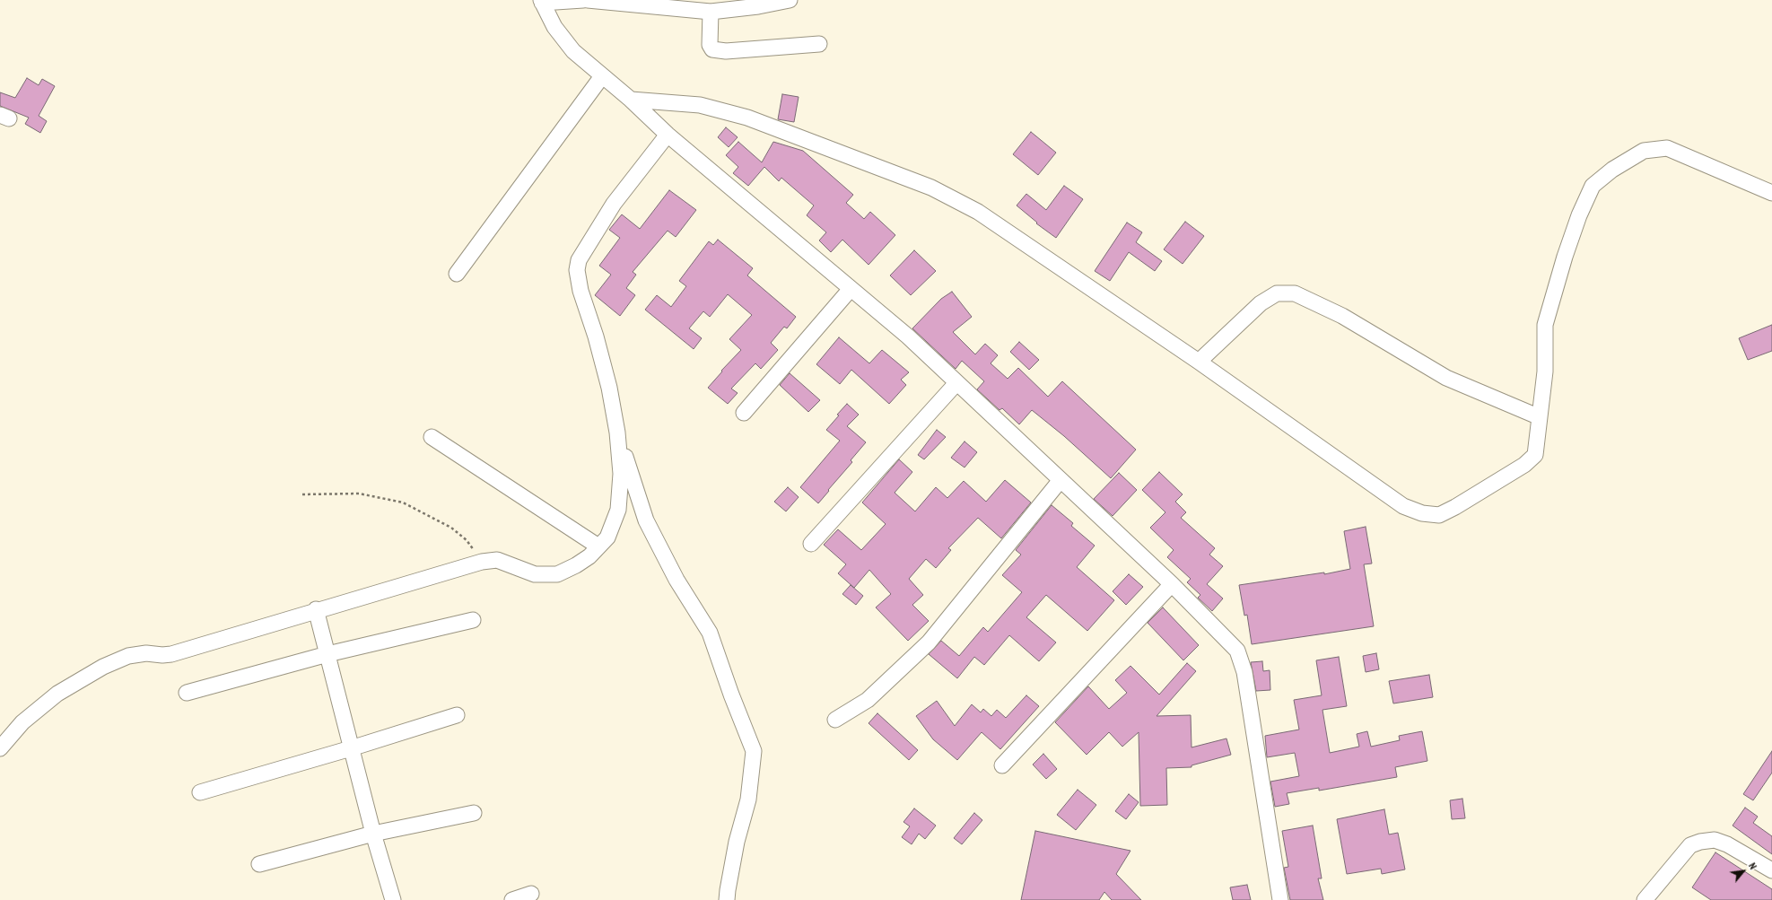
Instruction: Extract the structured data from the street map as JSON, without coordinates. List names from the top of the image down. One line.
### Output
{"north":"top right"}
